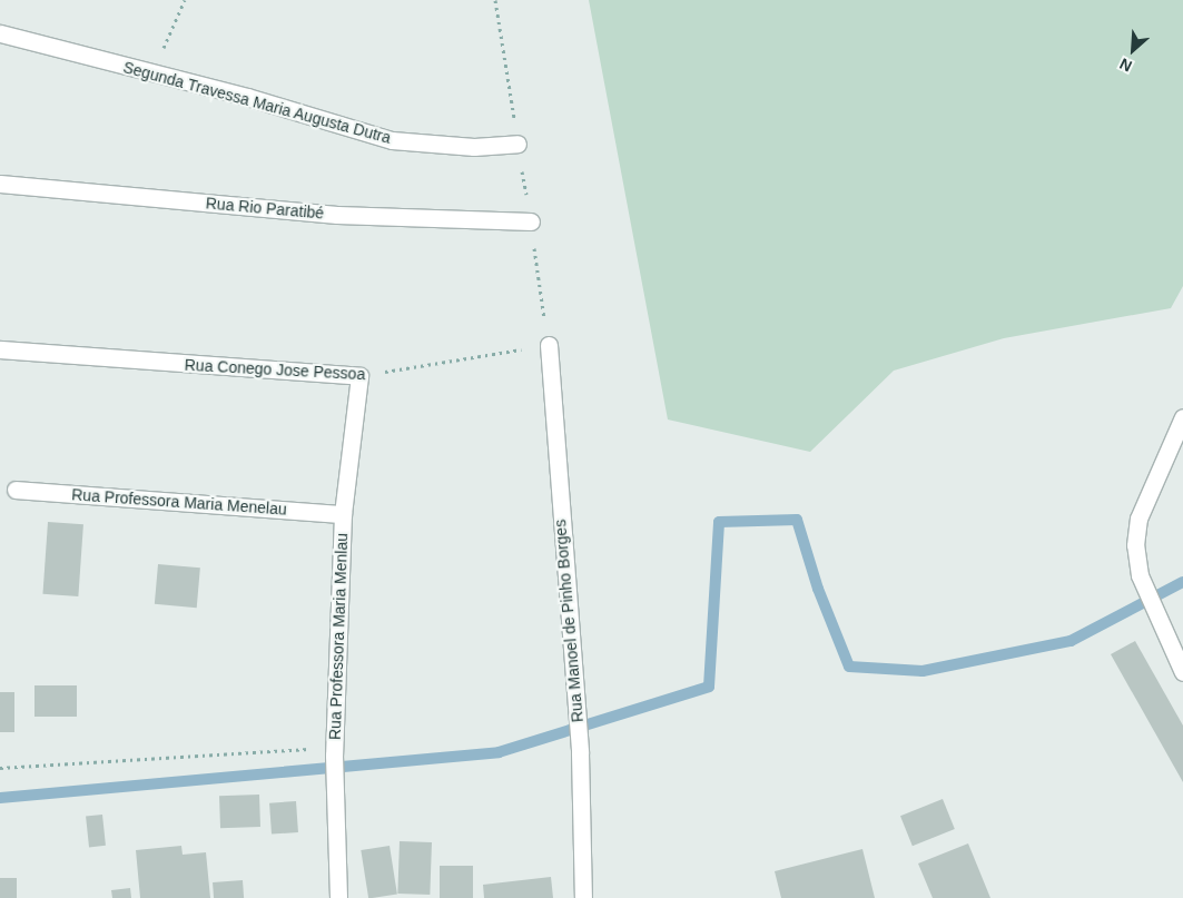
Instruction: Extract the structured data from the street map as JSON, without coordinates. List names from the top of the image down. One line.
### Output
{"streets":{"street":["Segunda Travessa Maria Augusta Dutra","Rua Rio Paratibé","Rua Conego Jose Pessoa","Rua Professora Maria Menelau","Rua Manoel de Pinho Borges","Rua Professora Maria Menlau"]},"crossings":[["Rua Conego Jose Pessoa","Rua Manoel de Pinho Borges"],["Rua Conego Jose Pessoa","Rua Professora Maria Menlau"],["Rua Professora Maria Menelau","Rua Professora Maria Menlau"]],"north":"bottom left"}
